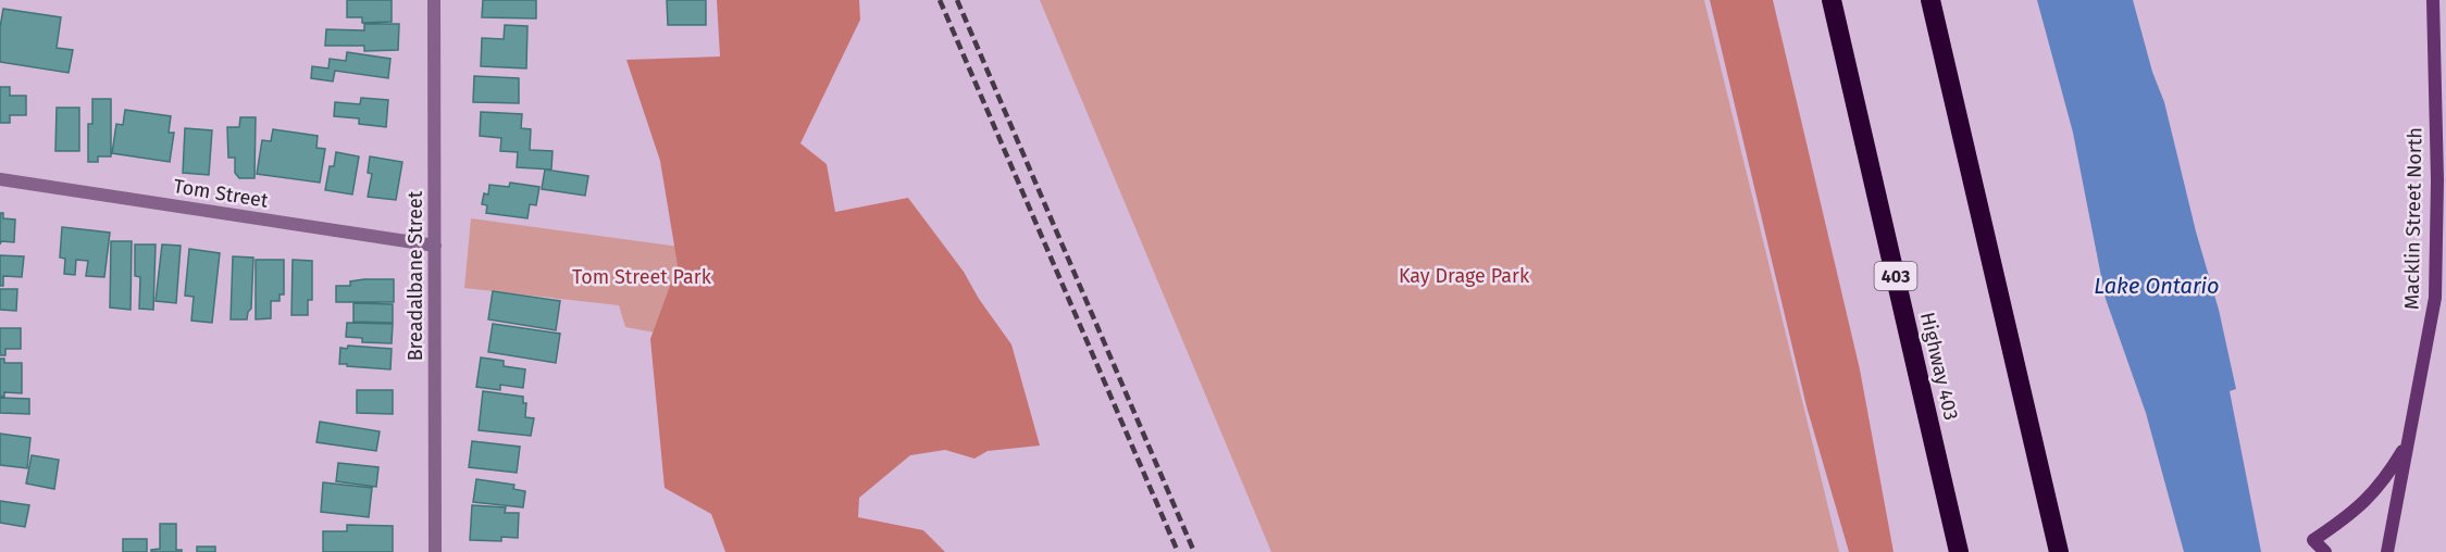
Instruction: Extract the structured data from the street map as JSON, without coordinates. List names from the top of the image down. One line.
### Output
{"streets":{"highway":["403","Highway 403"],"street":["Tom Street","Macklin Street North","Breadalbane Street"]},"crossings":[["Tom Street","Breadalbane Street"]],"water":["Lake Ontario"],"parks":["Kay Drage Park","Tom Street Park"]}
